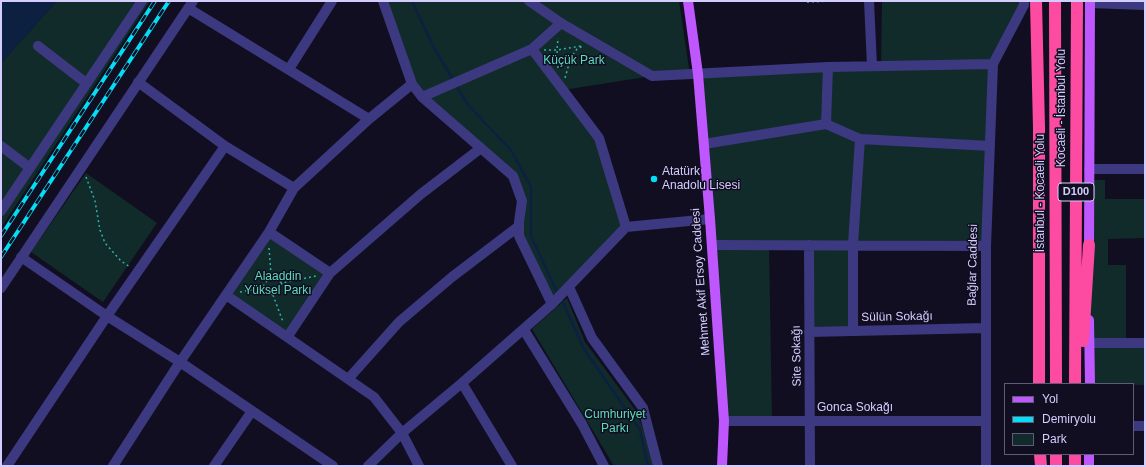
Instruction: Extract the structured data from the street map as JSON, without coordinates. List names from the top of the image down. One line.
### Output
{"streets":{"highway":["Kocaeli - İstanbul Yolu","D100","İstanbul - Kocaeli Yolu"],"main road":["Mehmet Akif Ersoy Caddesi"],"street":["Bağlar Caddesi","Sülün Sokağı","Site Sokağı","Gonca Sokağı"]},"crossings":[["Bağlar Caddesi","Sülün Sokağı"],["Bağlar Caddesi","Gonca Sokağı"],["Mehmet Akif Ersoy Caddesi","Gonca Sokağı"],["Sülün Sokağı","Site Sokağı"],["Site Sokağı","Gonca Sokağı"]],"parks":["Küçük Park","Alaaddin Yüksel Parkı","Cumhuriyet Parkı"],"places":["Atatürk Anadolu Lisesi"],"legend":["Yol","Demiryolu","Park"]}
